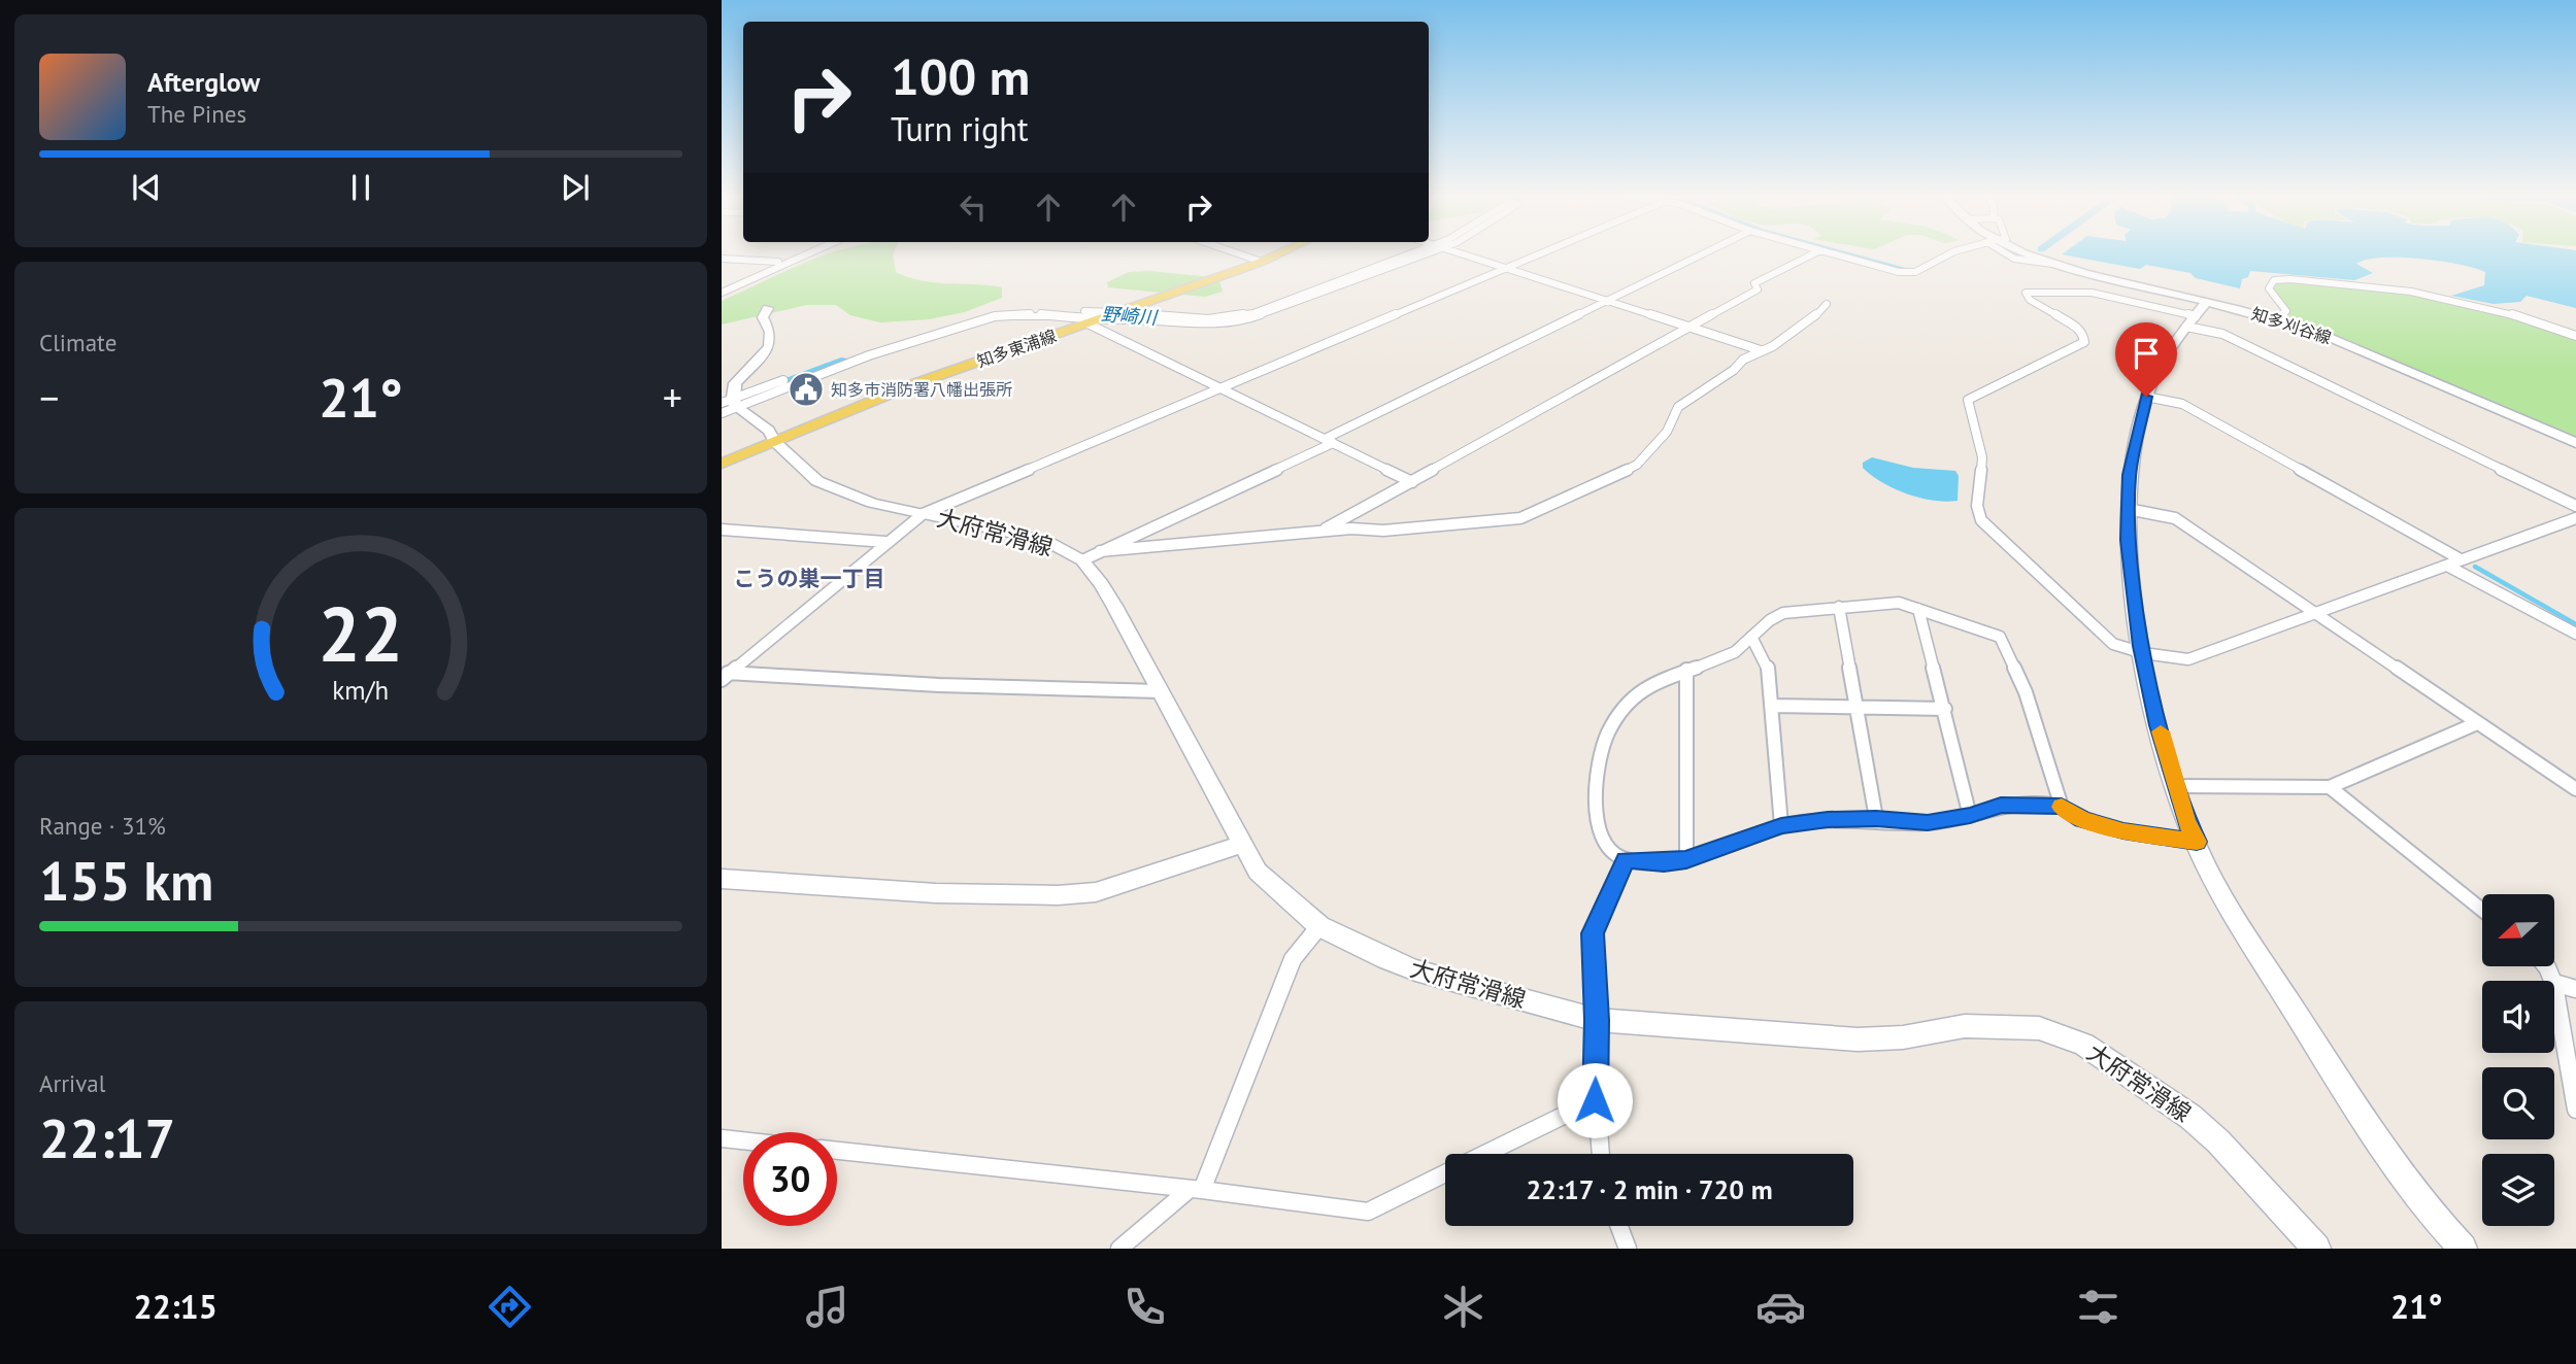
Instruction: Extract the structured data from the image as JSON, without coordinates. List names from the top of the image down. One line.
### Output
{"streets":{"main road":["知多東浦線"],"street":["知多刈谷線","大府常滑線"]},"crossings":[["知多東浦線","大府常滑線"]],"districts":["こうの巣一丁目"],"water":["野崎川"],"places":{"public building":["知多市消防署八幡出張所"]},"north":"left","page":{"turn":["100 m","Turn right"],"song":["Afterglow","The Pines"],"tile":["Climate",["Range · 31%","155 km"],["Arrival","22:17"]],"heat":["−","21°","+"],"limit":"30","trip":"22:17 · 2 min · 720 m","tabs":["22:15","21°"],"gauge":["22","km/h"]}}
